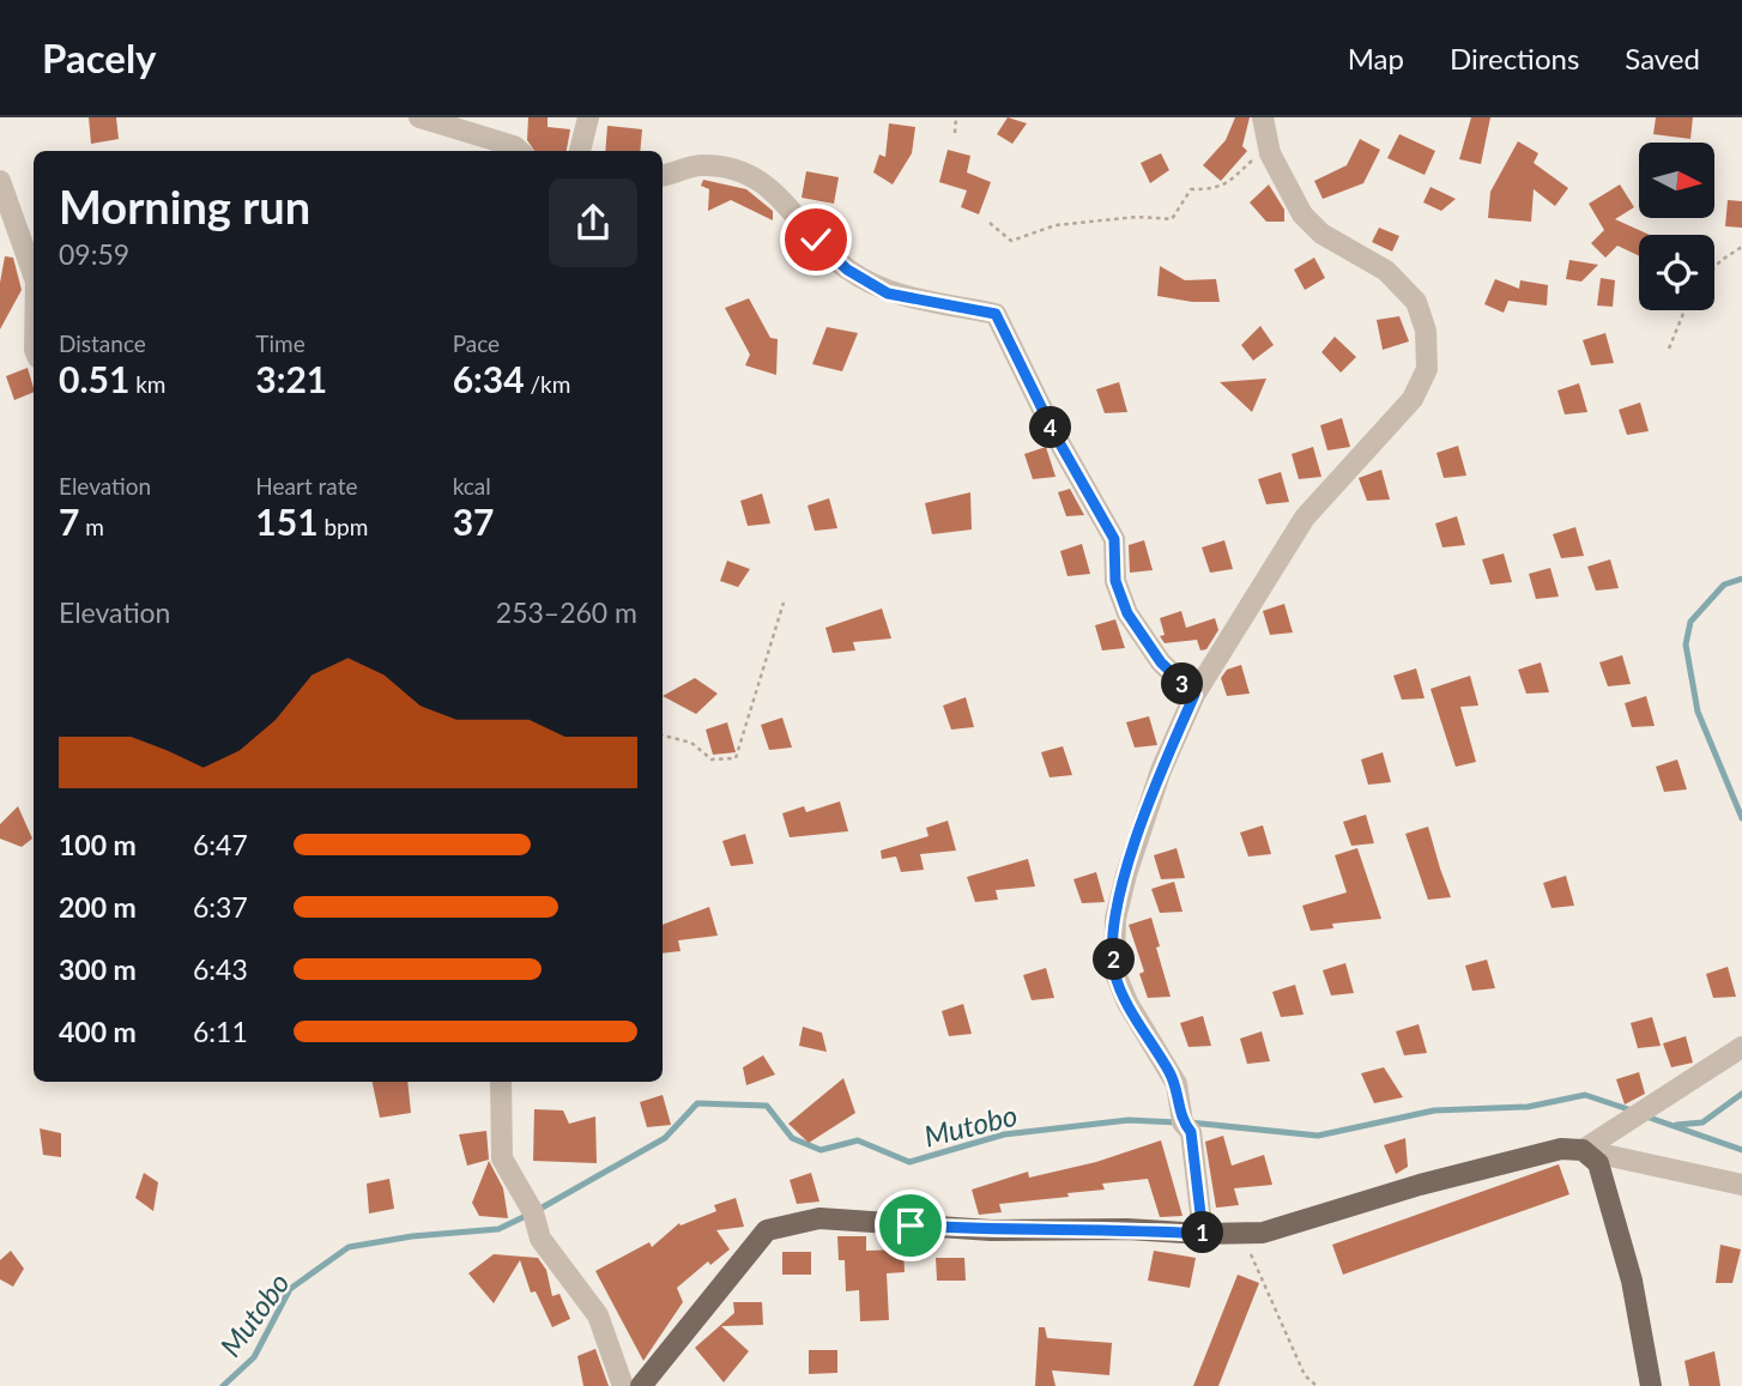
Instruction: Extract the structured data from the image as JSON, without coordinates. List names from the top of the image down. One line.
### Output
{"water":["Mutobo"],"north":"right","page":{"header":"Pacely","nav":["Map","Directions","Saved"],"heading":["Morning run","09:59"],"stats":[["Distance","0.51 km"],["Time","3:21"],["Pace","6:34 /km"],["Elevation","7 m"],["Heart rate","151 bpm"],["kcal","37"]],"pins":["4","3","2","1"],"chart":["Elevation","253–260 m"],"list":[{"name":"100 m","note":"6:47"},{"name":"200 m","note":"6:37"},{"name":"300 m","note":"6:43"},{"name":"400 m","note":"6:11"}]}}
